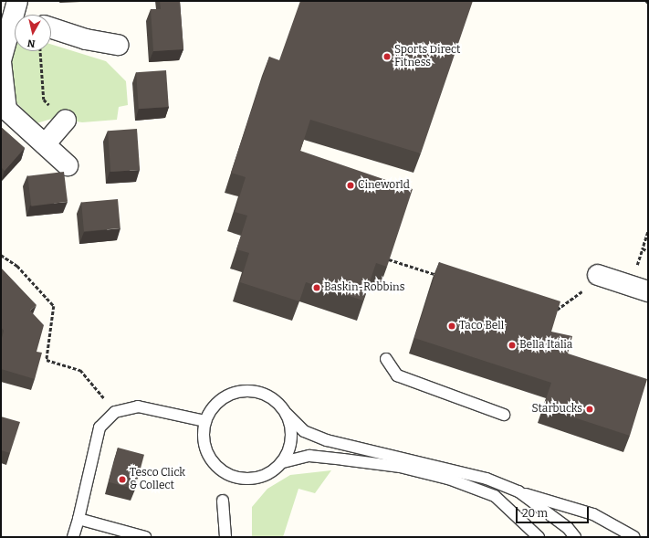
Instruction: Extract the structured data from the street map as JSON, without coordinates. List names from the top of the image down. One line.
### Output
{"places":["Sports Direct Fitness","Cineworld","Baskin-Robbins","Taco Bell","Bella Italia","Starbucks","Tesco Click & Collect"],"scale_bar":"20 m","north":"bottom"}
